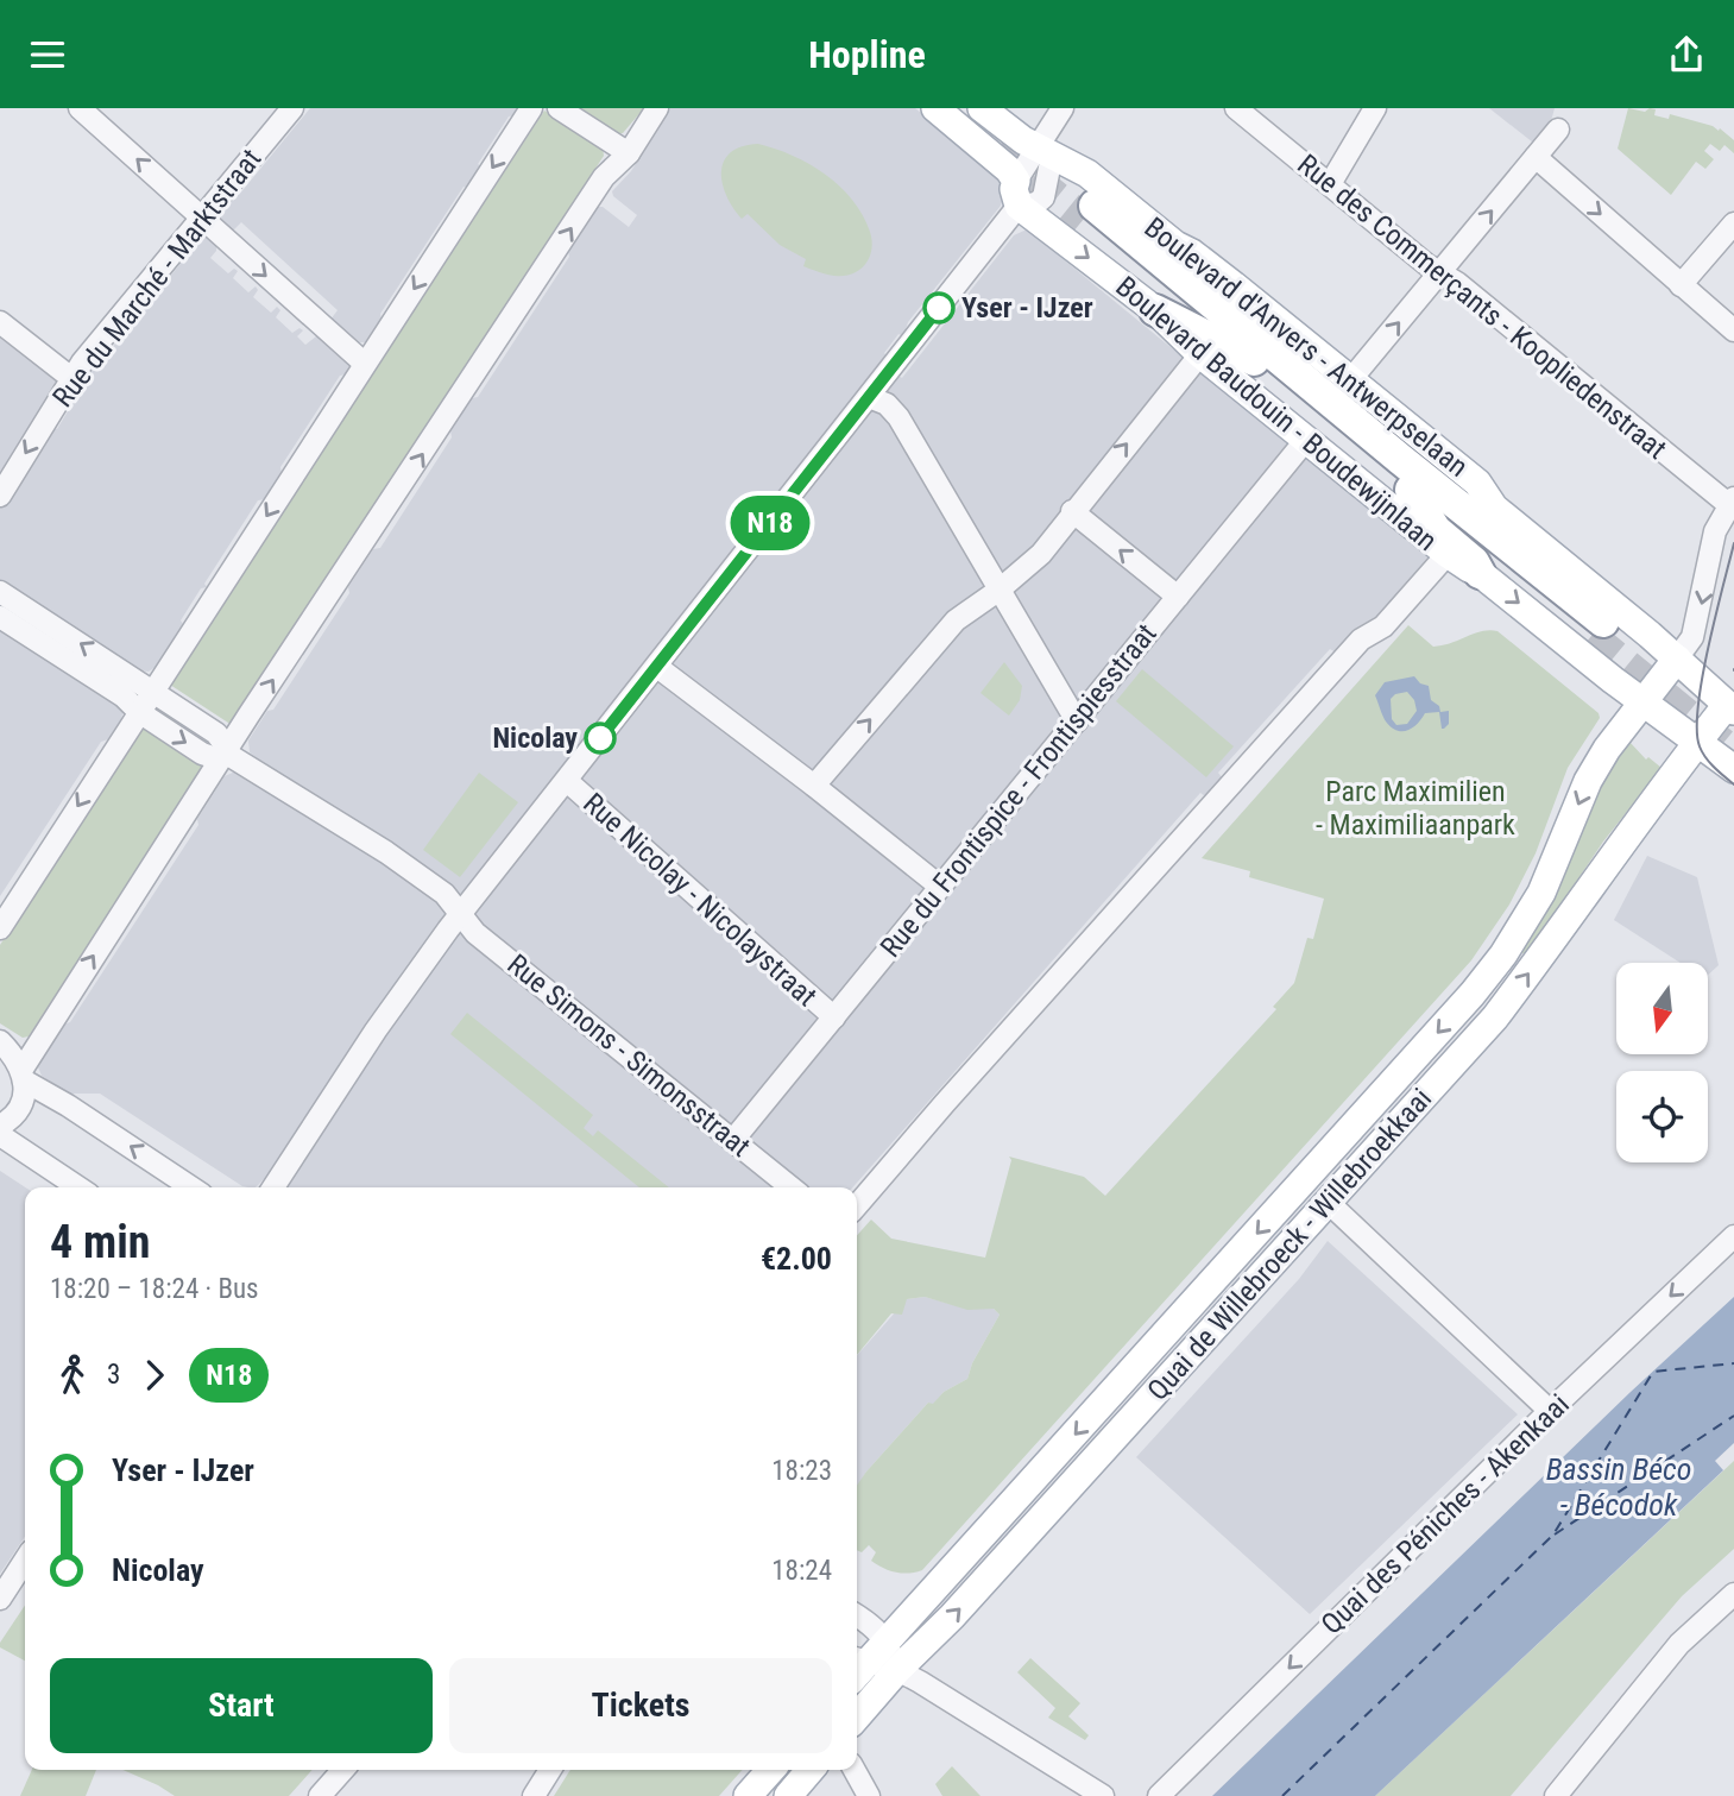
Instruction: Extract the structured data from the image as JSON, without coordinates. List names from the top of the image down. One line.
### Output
{"streets":{"main road":["Boulevard d'Anvers - Antwerpselaan","Boulevard Baudouin - Boudewijnlaan","Quai de Willebroeck - Willebroekkaai"],"street":["Rue du Marché - Marktstraat","Rue des Commerçants - Koopliedenstraat","Rue du Frontispice - Frontispiesstraat","Rue Nicolay - Nicolaystraat","Rue Simons - Simonsstraat","Quai des Péniches - Akenkaai"]},"crossings":[["Boulevard d'Anvers - Antwerpselaan","Quai de Willebroeck - Willebroekkaai"],["Boulevard Baudouin - Boudewijnlaan","Rue du Frontispice - Frontispiesstraat"],["Boulevard Baudouin - Boudewijnlaan","Quai de Willebroeck - Willebroekkaai"],["Rue du Frontispice - Frontispiesstraat","Rue Nicolay - Nicolaystraat"],["Rue du Frontispice - Frontispiesstraat","Rue Simons - Simonsstraat"]],"one_way":["Boulevard Baudouin - Boudewijnlaan","Quai des Péniches - Akenkaai"],"water":["Bassin Béco - Bécodok"],"parks":["Parc Maximilien - Maximiliaanpark"],"places":["Yser - IJzer","Nicolay"],"lines":["bus line N18"],"north":"bottom","page":{"header":"Hopline","on_map":"N18","heading":["4 min","18:20 – 18:24 · Bus","€2.00"],"legs":["3","N18"],"list":[{"name":"Yser - IJzer","value":"18:23"},{"name":"Nicolay","value":"18:24"}],"buttons":["Start","Tickets"]}}
